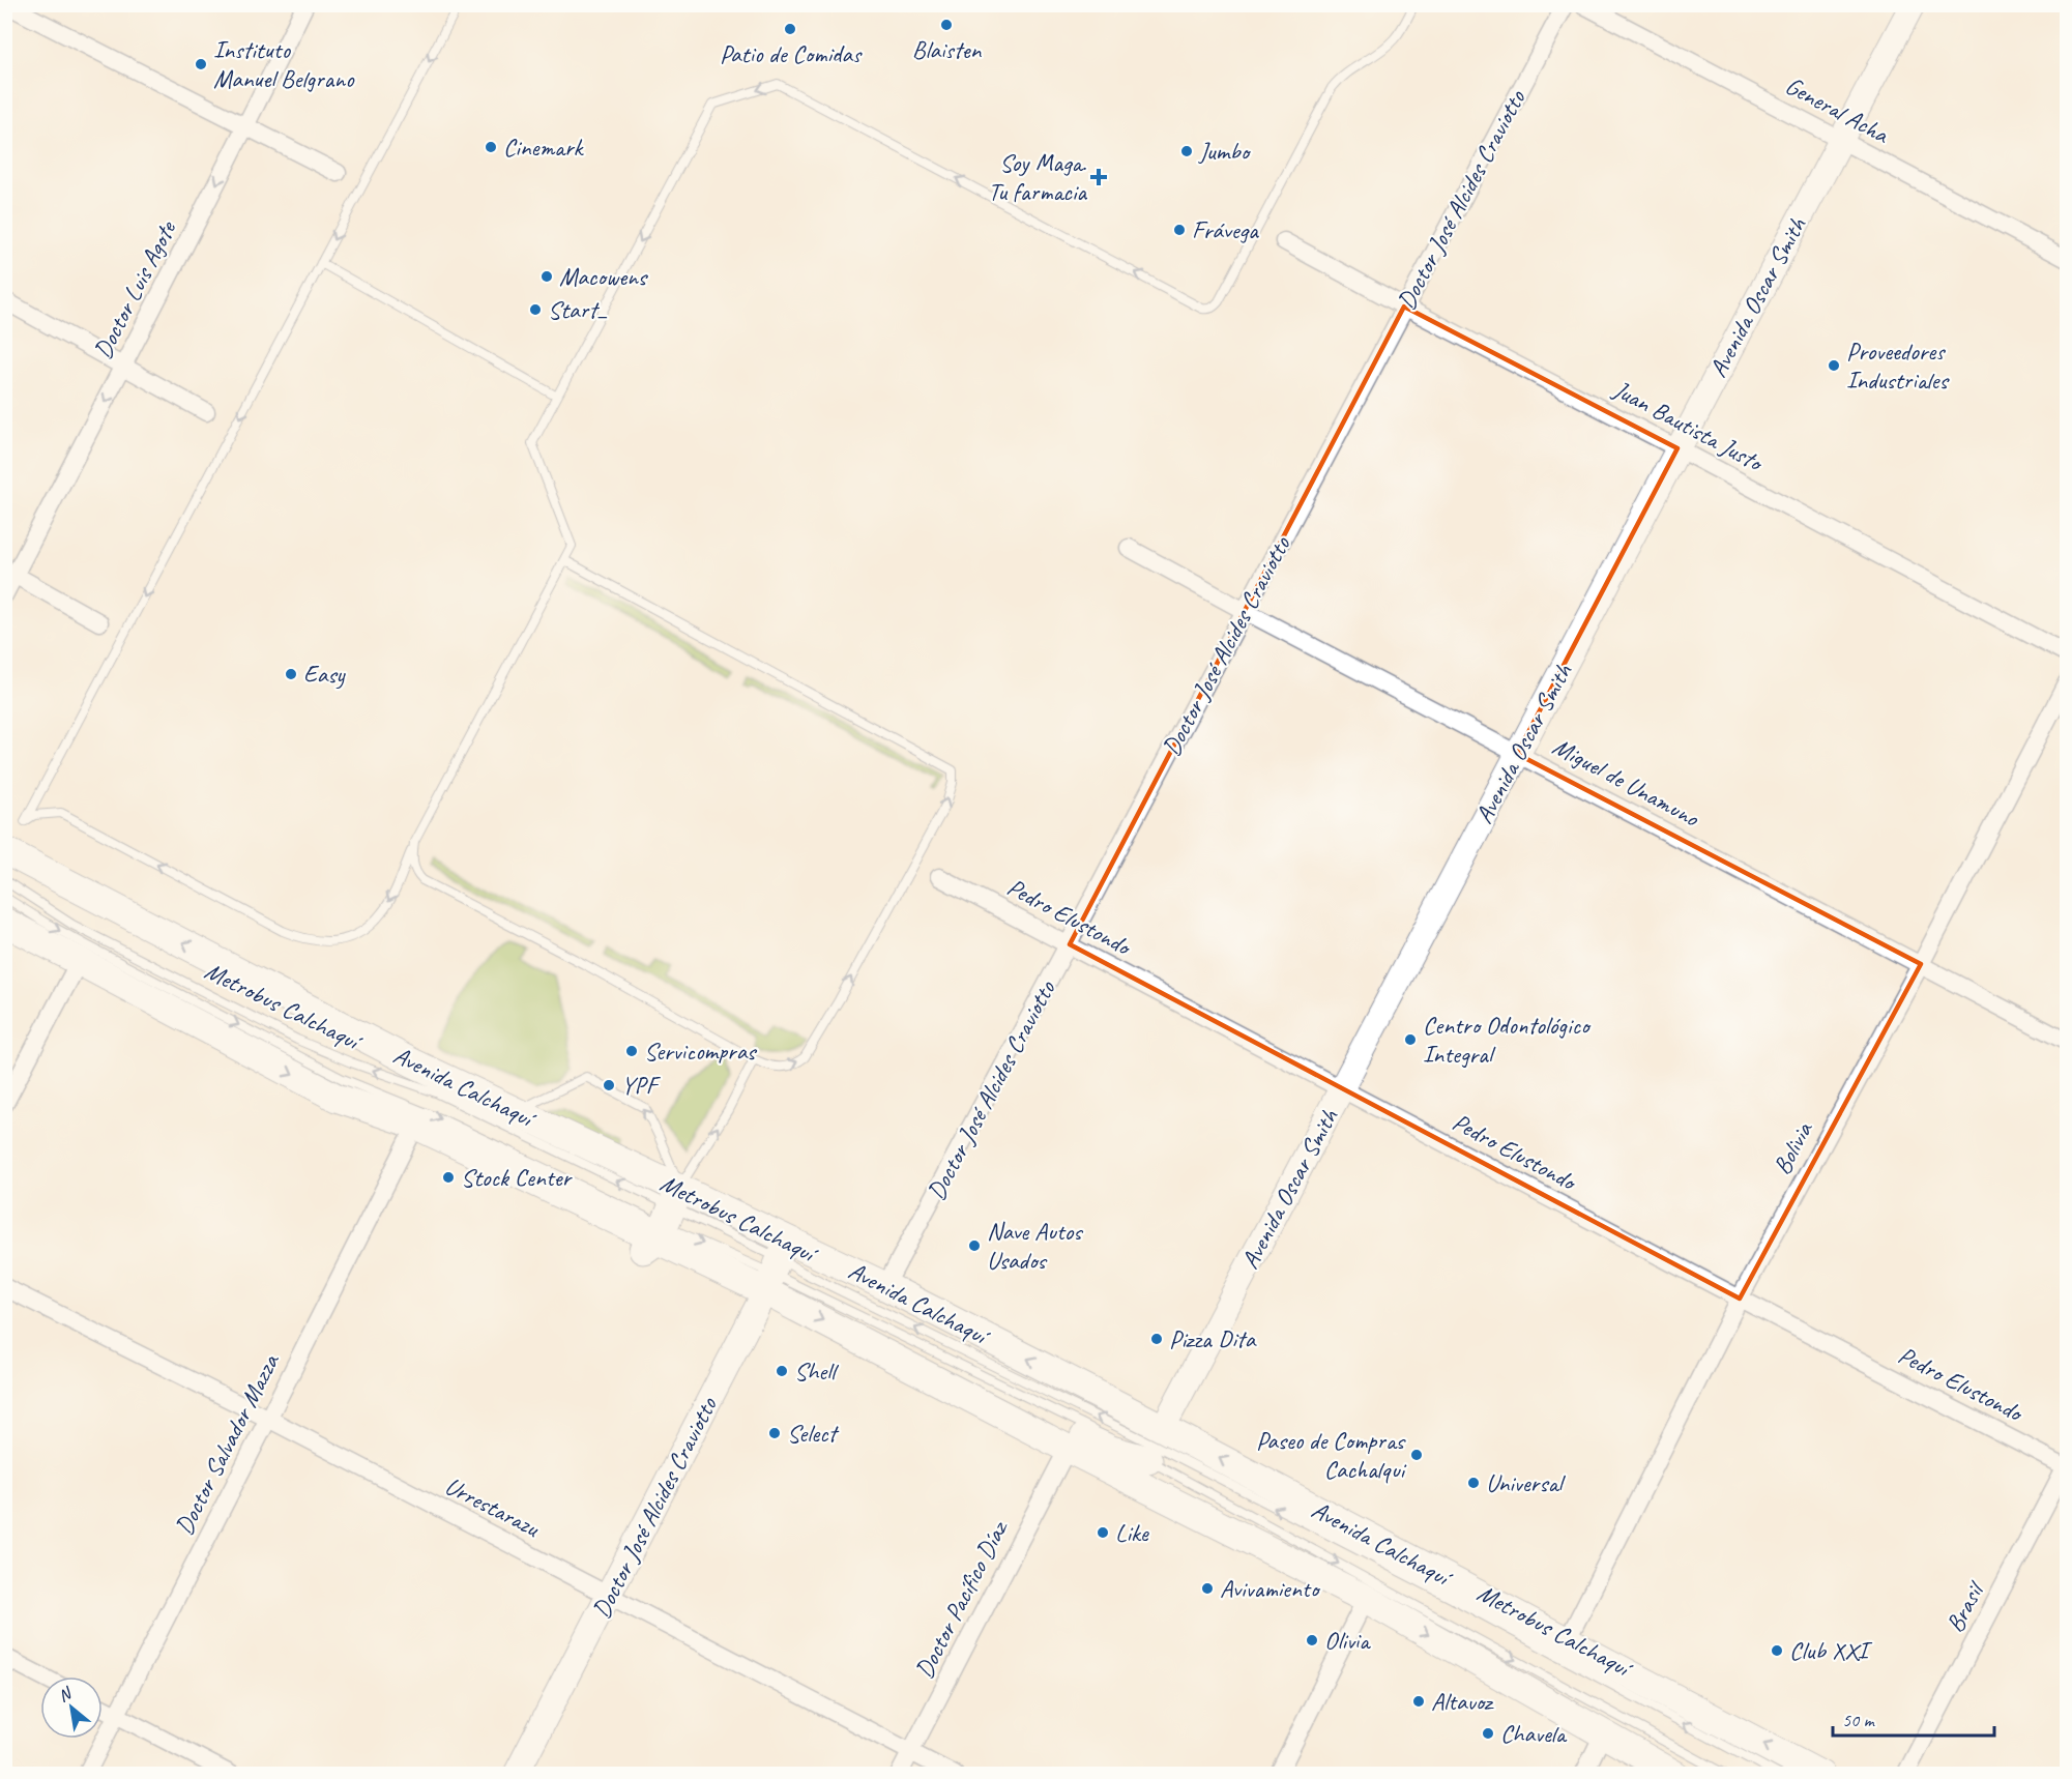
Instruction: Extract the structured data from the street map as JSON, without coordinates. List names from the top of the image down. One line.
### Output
{"streets":{"main road":["Doctor José Alcides Craviotto","Avenida Oscar Smith","Avenida Calchaquí"],"street":["General Acha","Doctor Luis Agote","Juan Bautista Justo","Miguel de Unamuno","Pedro Elustondo","Bolivia","Doctor Salvador Mazza","Urrestarazu","Doctor Pacífico Díaz","Brasil"],"lane":["Metrobus Calchaquí"]},"crossings":[["General Acha","Avenida Oscar Smith"],["Doctor José Alcides Craviotto","Juan Bautista Justo"],["Doctor José Alcides Craviotto","Miguel de Unamuno"],["Doctor José Alcides Craviotto","Pedro Elustondo"],["Doctor José Alcides Craviotto","Metrobus Calchaquí"],["Doctor José Alcides Craviotto","Avenida Calchaquí"],["Doctor José Alcides Craviotto","Urrestarazu"],["Avenida Oscar Smith","Juan Bautista Justo"],["Avenida Oscar Smith","Miguel de Unamuno"],["Avenida Oscar Smith","Pedro Elustondo"],["Avenida Oscar Smith","Metrobus Calchaquí"],["Avenida Oscar Smith","Avenida Calchaquí"],["Miguel de Unamuno","Bolivia"],["Pedro Elustondo","Bolivia"],["Pedro Elustondo","Brasil"],["Metrobus Calchaquí","Avenida Calchaquí"],["Avenida Calchaquí","Bolivia"],["Avenida Calchaquí","Doctor Pacífico Díaz"],["Doctor Salvador Mazza","Urrestarazu"],["Urrestarazu","Doctor Pacífico Díaz"]],"one_way":["Doctor Luis Agote"],"places":{"other":["Blaisten","Patio de Comidas","Instituto Manuel Belgrano","Cinemark","Jumbo","Frávega","Macowens","Start_","Proveedores Industriales","Easy","Centro Odontológico Integral","Servicompras","YPF","Stock Center","Nave Autos Usados","Pizza Dita","Shell","Select","Paseo de Compras Cachalqui","Universal","Like","Avivamiento","Olivia","Club XXI","Altavoz","Chavela"],"health":["Soy Maga. Tu farmacia"]},"scale_bar":"50 m","north":"top left"}
